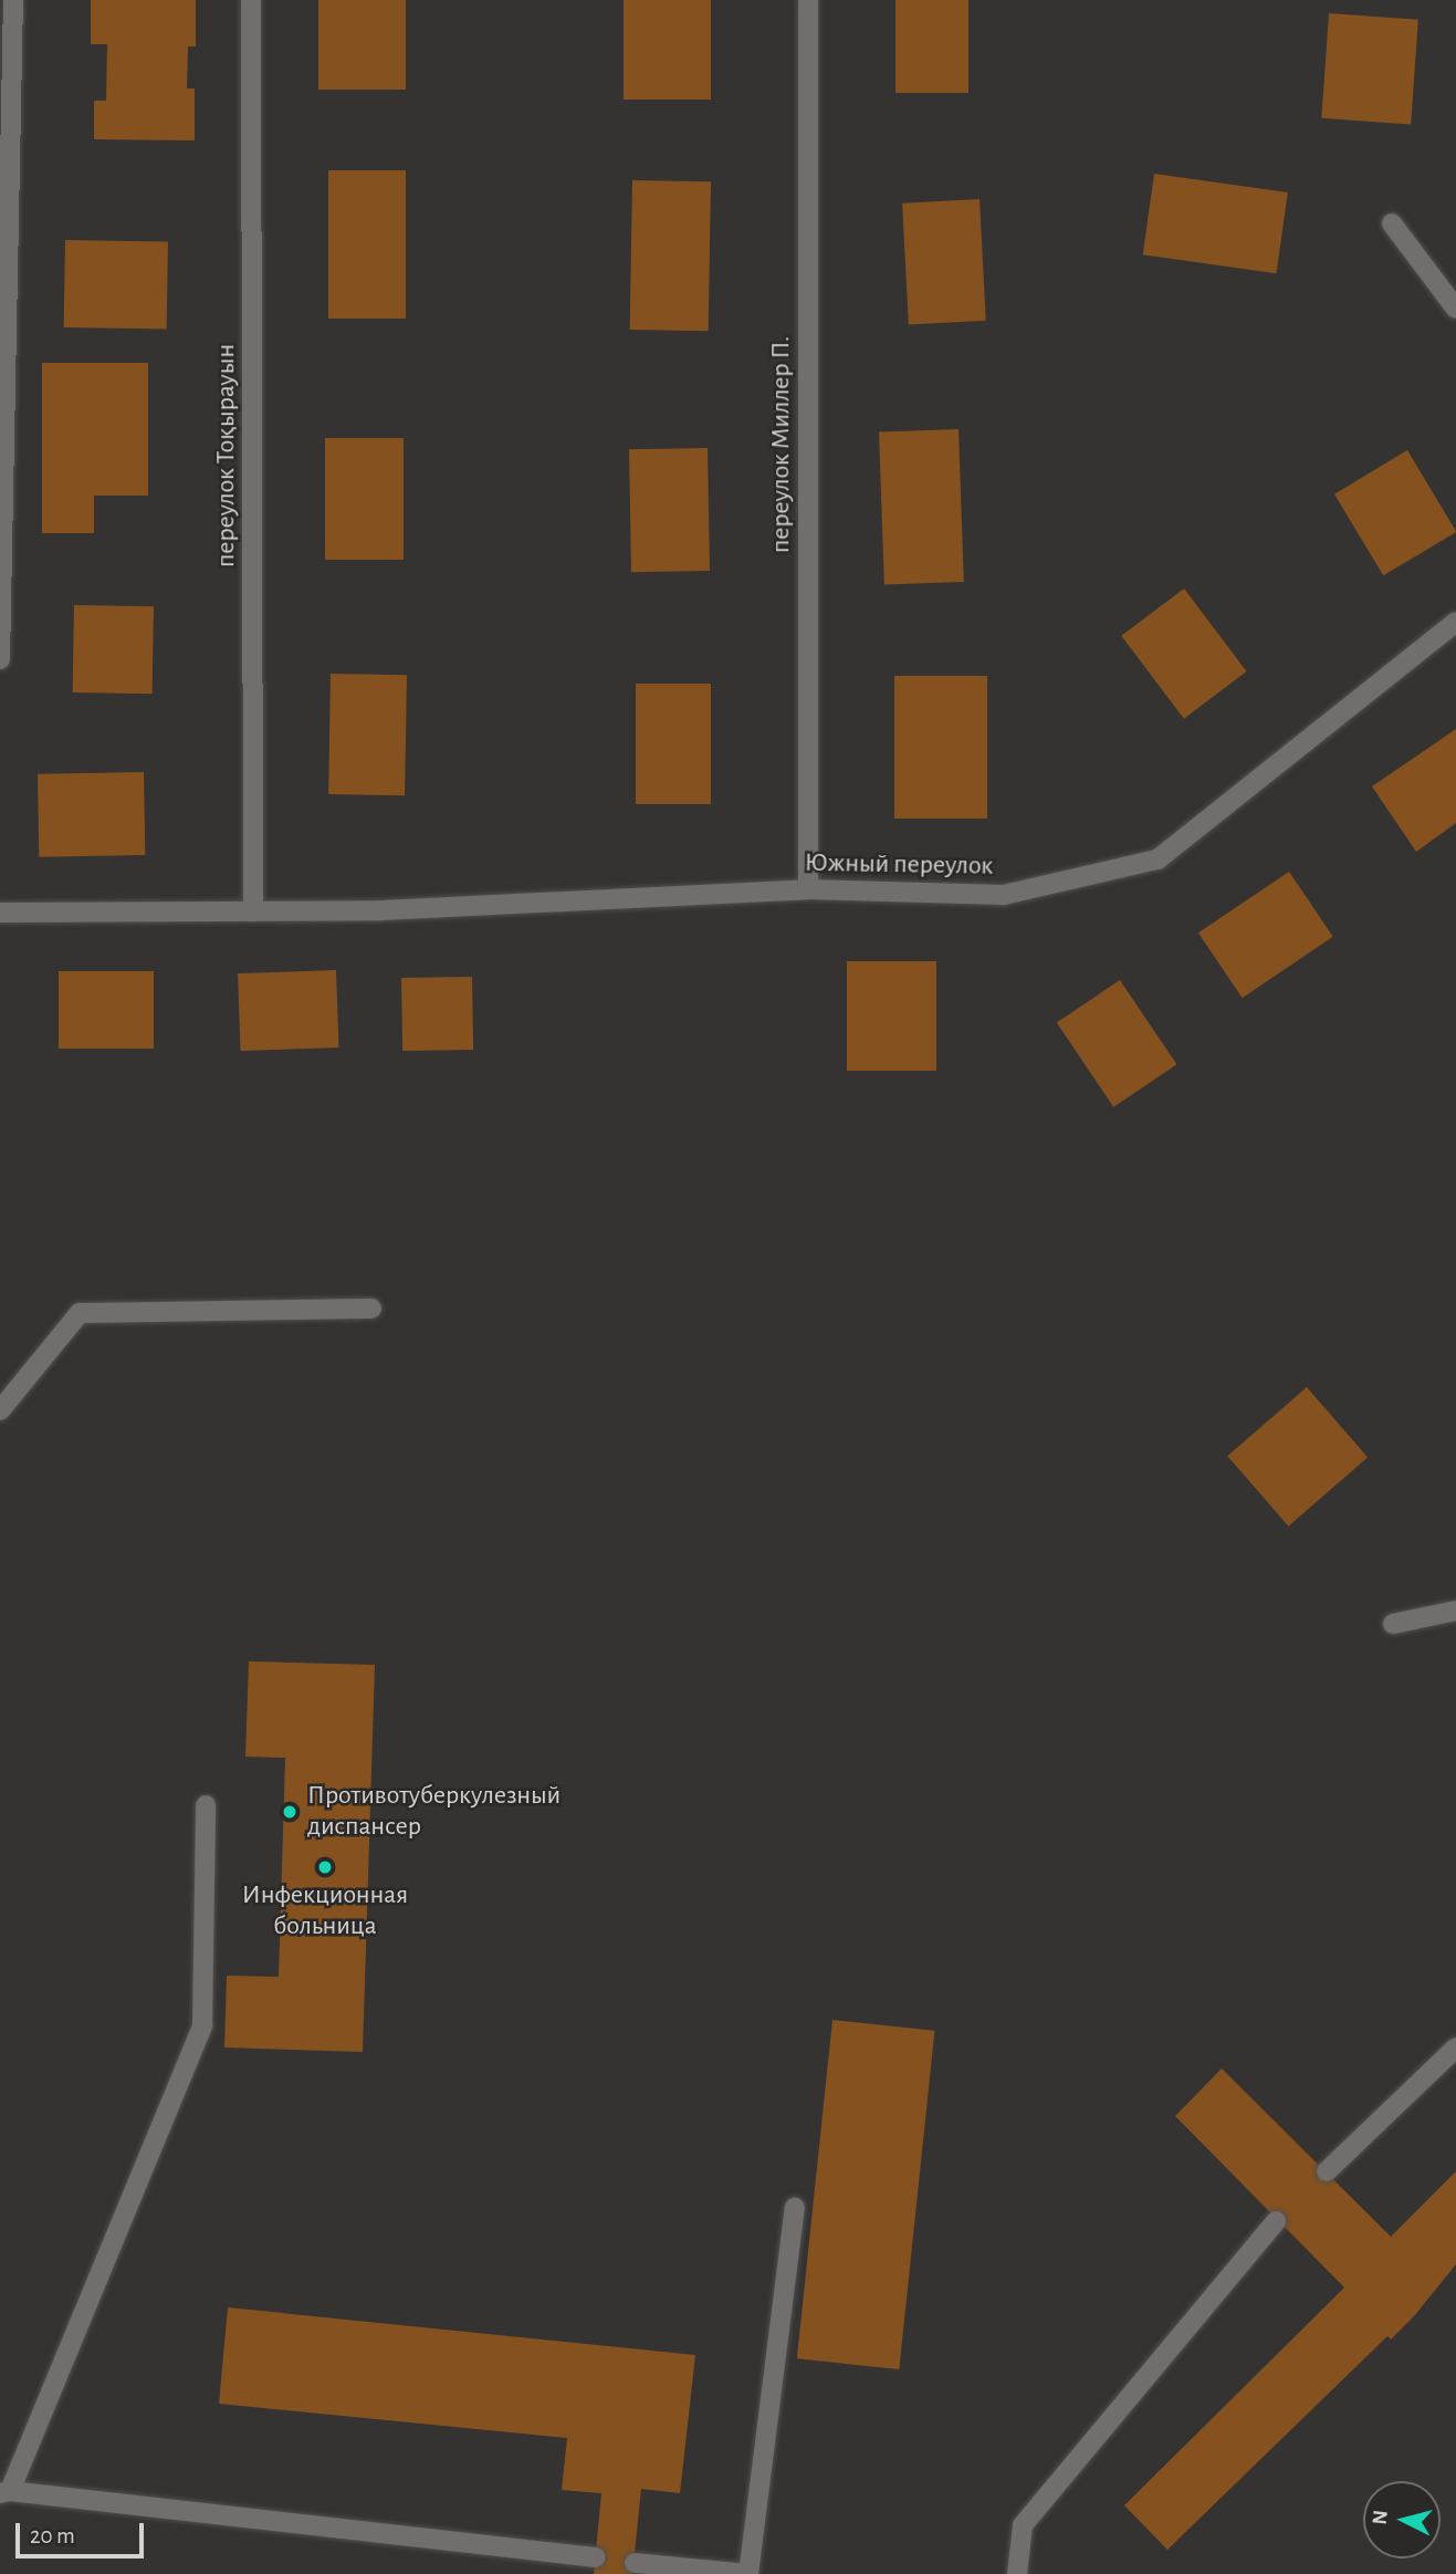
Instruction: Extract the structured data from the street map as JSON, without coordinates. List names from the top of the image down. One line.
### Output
{"streets":{"street":["переулок Миллер П.","переулок Тоқырауын","Южный переулок"]},"crossings":[["переулок Миллер П.","Южный переулок"],["переулок Тоқырауын","Южный переулок"]],"places":["Противотуберкулезный диспансер","Инфекционная больница"],"scale_bar":"20 m","north":"left"}
